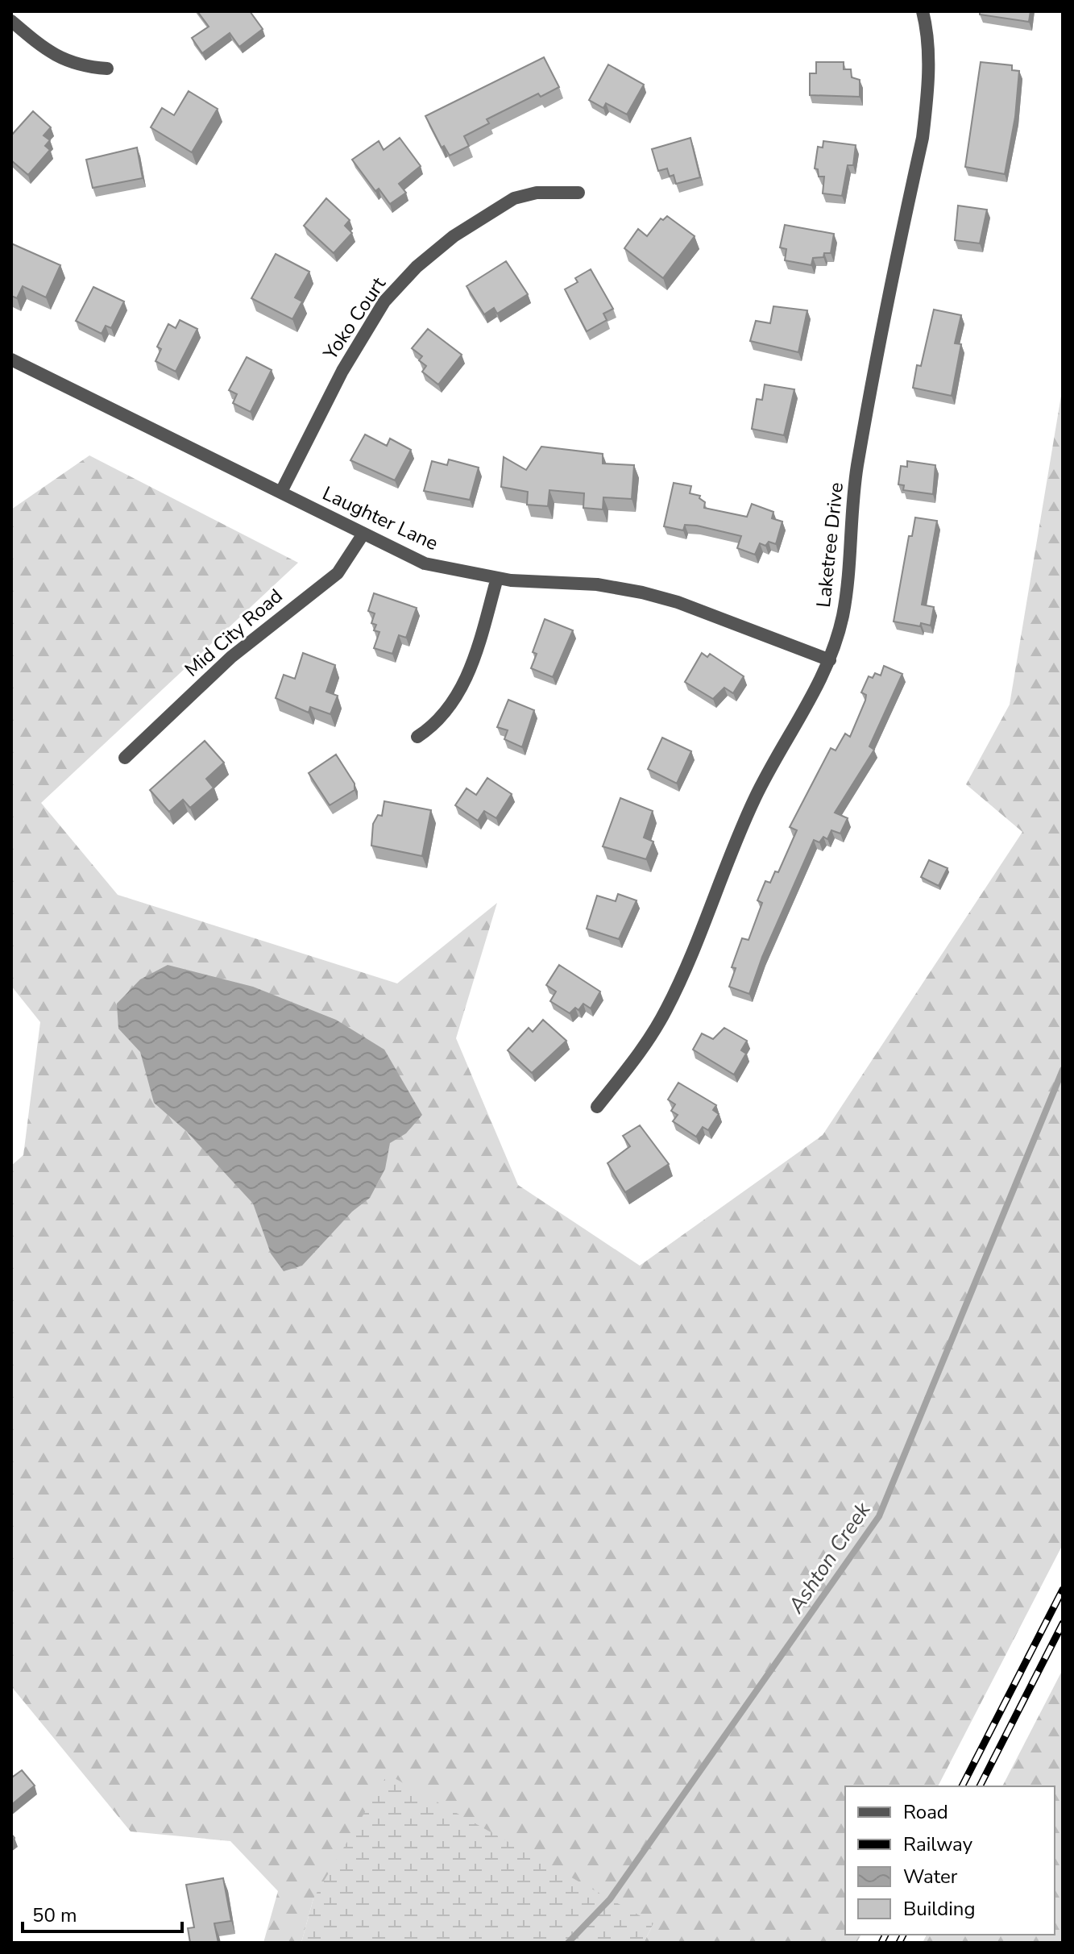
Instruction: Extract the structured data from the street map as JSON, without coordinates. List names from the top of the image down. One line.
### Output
{"streets":{"street":["Yoko Court","Laughter Lane","Laketree Drive","Mid City Road"]},"crossings":[["Yoko Court","Laughter Lane"],["Laughter Lane","Laketree Drive"],["Laughter Lane","Mid City Road"]],"water":["Ashton Creek"],"legend":["Road","Railway","Water","Building"],"scale_bar":"50 m"}
